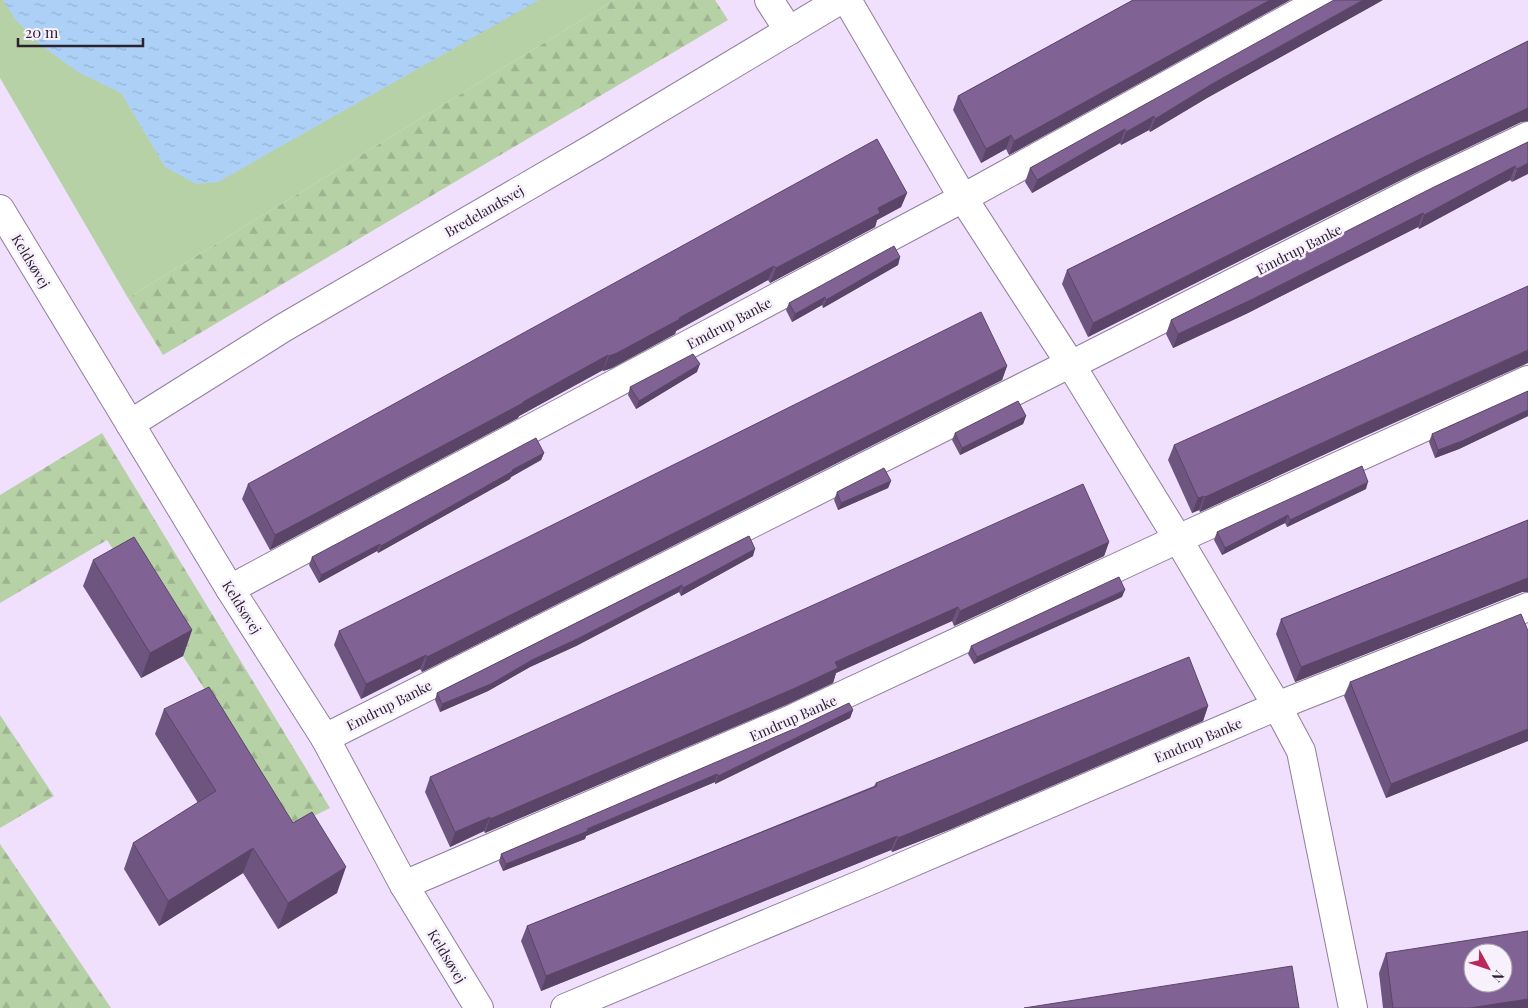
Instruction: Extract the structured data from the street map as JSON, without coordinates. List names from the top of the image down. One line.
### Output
{"streets":{"street":["Bredelandsvej","Emdrup Banke","Keldsøvej"]},"crossings":[["Bredelandsvej","Keldsøvej"],["Emdrup Banke","Keldsøvej"]],"scale_bar":"20 m","north":"bottom right"}
